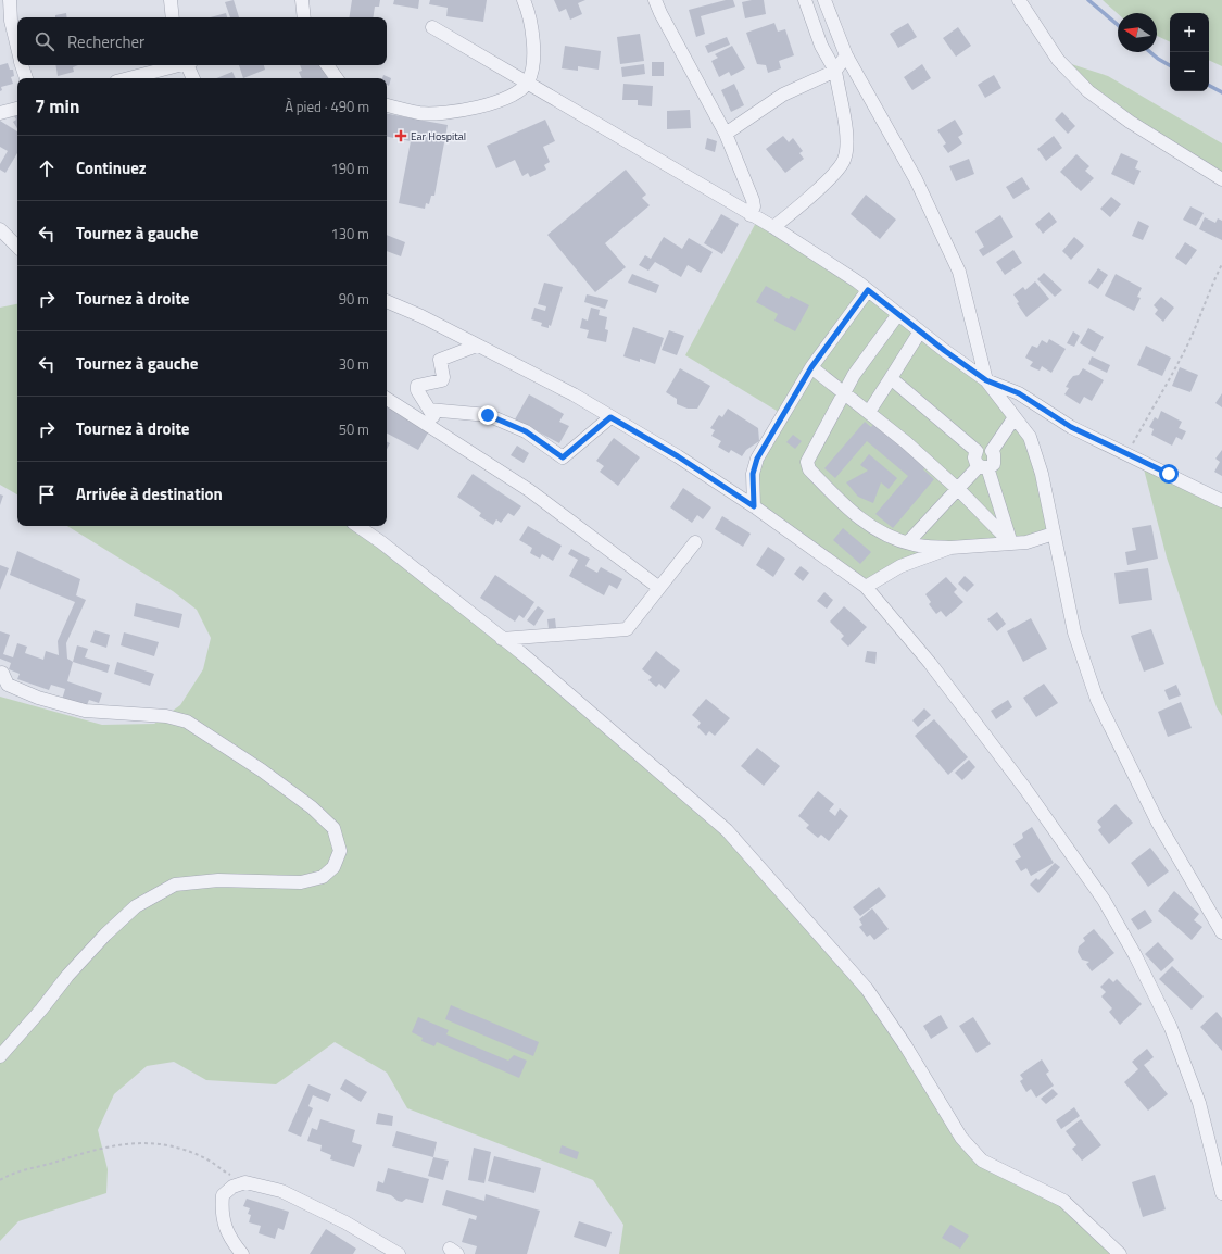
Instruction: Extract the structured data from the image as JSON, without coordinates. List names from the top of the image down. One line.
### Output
{"places":{"health":["Ear Hospital"]},"north":"left","page":{"map_buttons":["+","−"],"search":"Rechercher","heading":["7 min","À pied · 490 m"],"list":[["Continuez","190 m"],["Tournez à gauche","130 m"],["Tournez à droite","90 m"],["Tournez à gauche","30 m"],["Tournez à droite","50 m"],"Arrivée à destination"]}}
